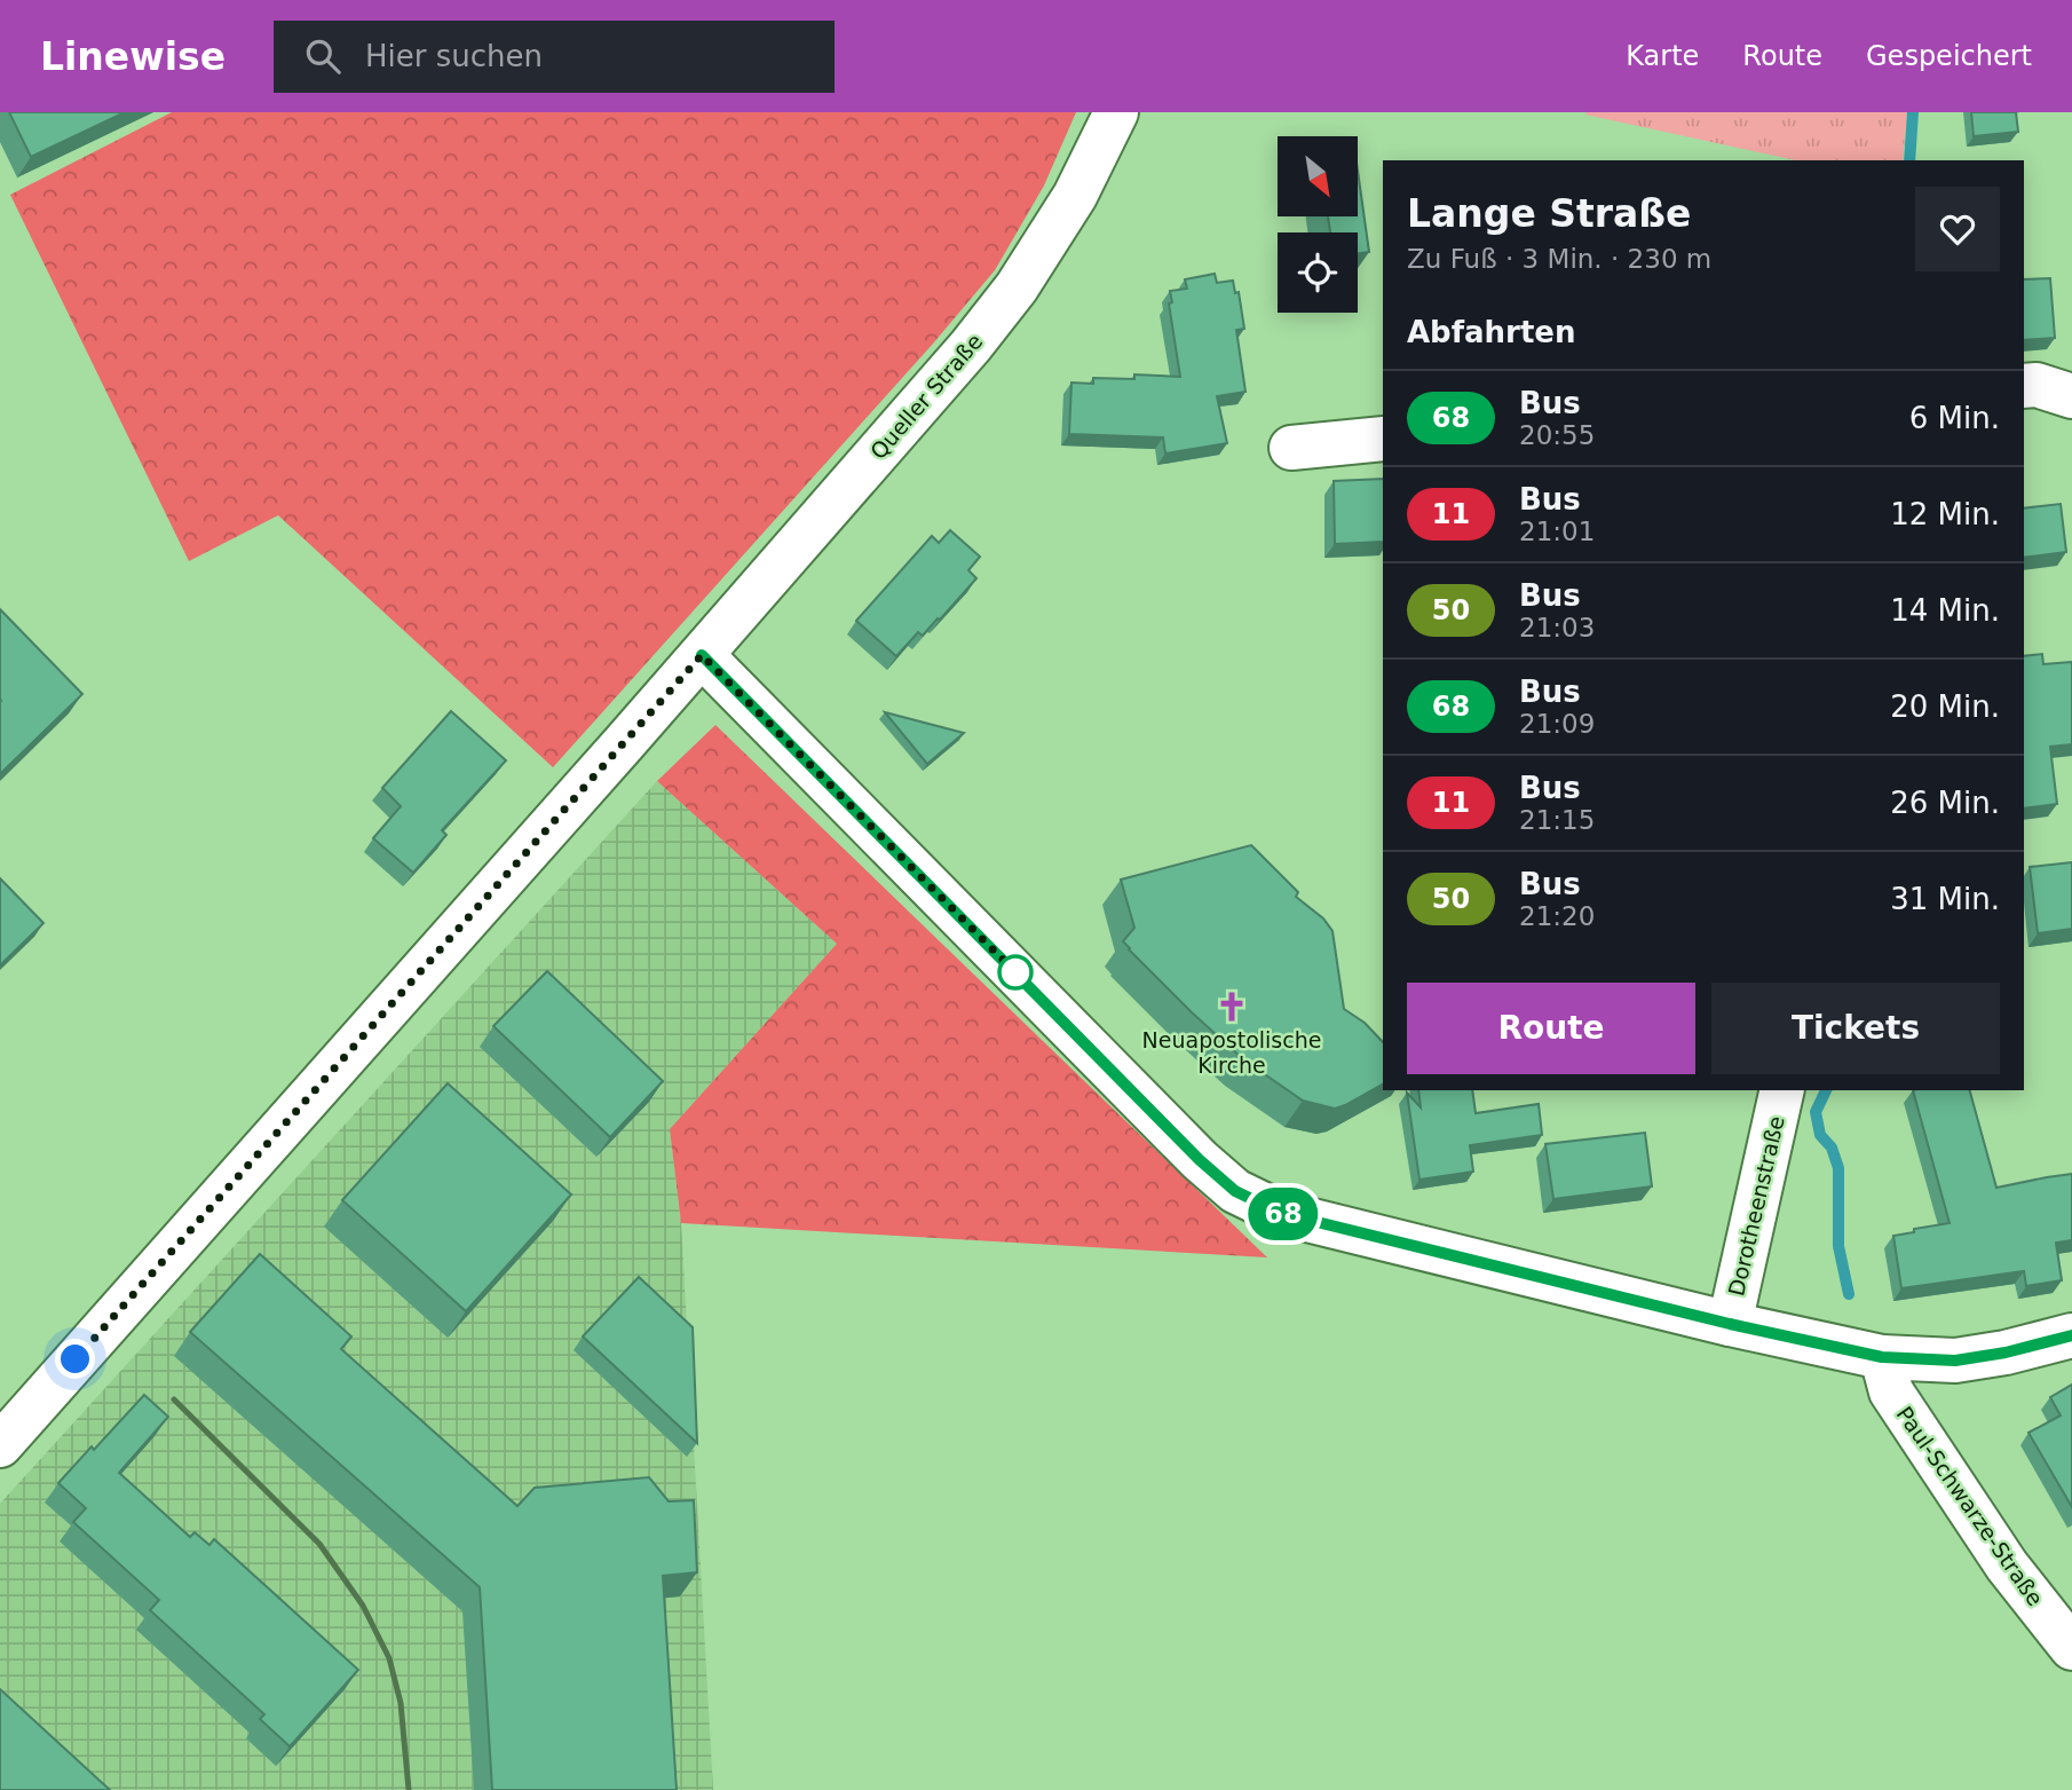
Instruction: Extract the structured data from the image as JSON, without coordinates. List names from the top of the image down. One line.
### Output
{"streets":{"street":["Queller Straße","Dorotheenstraße","Paul-Schwarze-Straße"]},"places":{"church":["Neuapostolische Kirche"]},"lines":["bus line 68"],"north":"bottom right","page":{"header":"Linewise","search":"Hier suchen","nav":["Karte","Route","Gespeichert"],"on_map":"68","heading":[["Lange Straße","Zu Fuß · 3 Min. · 230 m"],"Abfahrten"],"list":[{"mark":"68","name":"Bus","note":"20:55","value":"6 Min."},{"mark":"11","name":"Bus","note":"21:01","value":"12 Min."},{"mark":"50","name":"Bus","note":"21:03","value":"14 Min."},{"mark":"68","name":"Bus","note":"21:09","value":"20 Min."},{"mark":"11","name":"Bus","note":"21:15","value":"26 Min."},{"mark":"50","name":"Bus","note":"21:20","value":"31 Min."}],"buttons":["Route","Tickets"]}}
